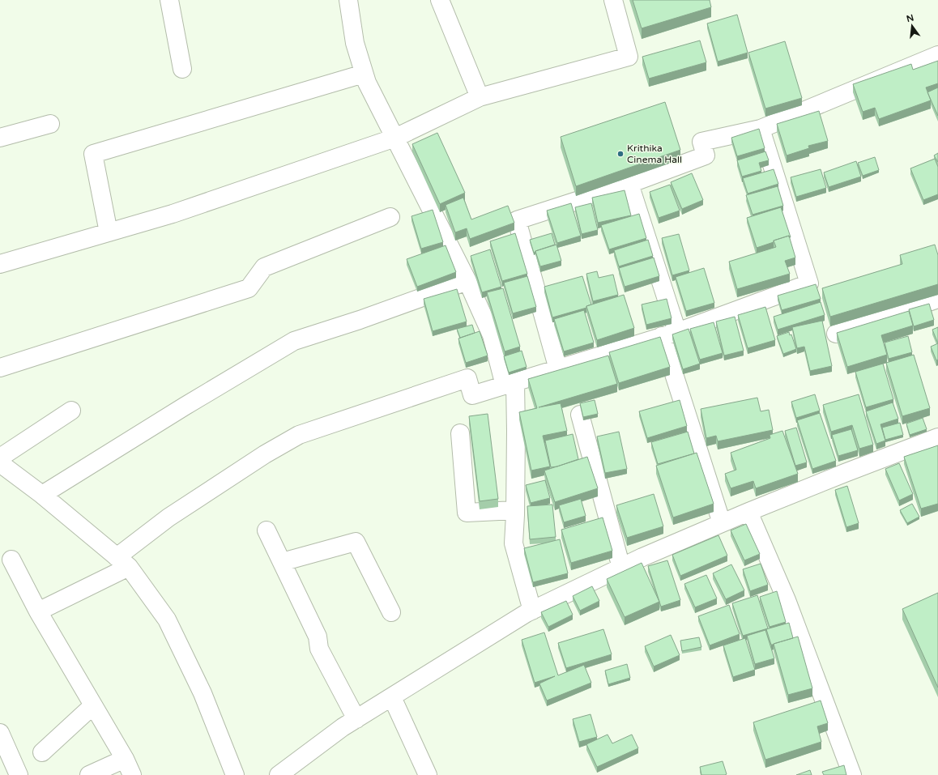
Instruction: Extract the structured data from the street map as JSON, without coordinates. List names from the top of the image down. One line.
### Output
{"places":["Krithika Cinema Hall"],"north":"top"}
